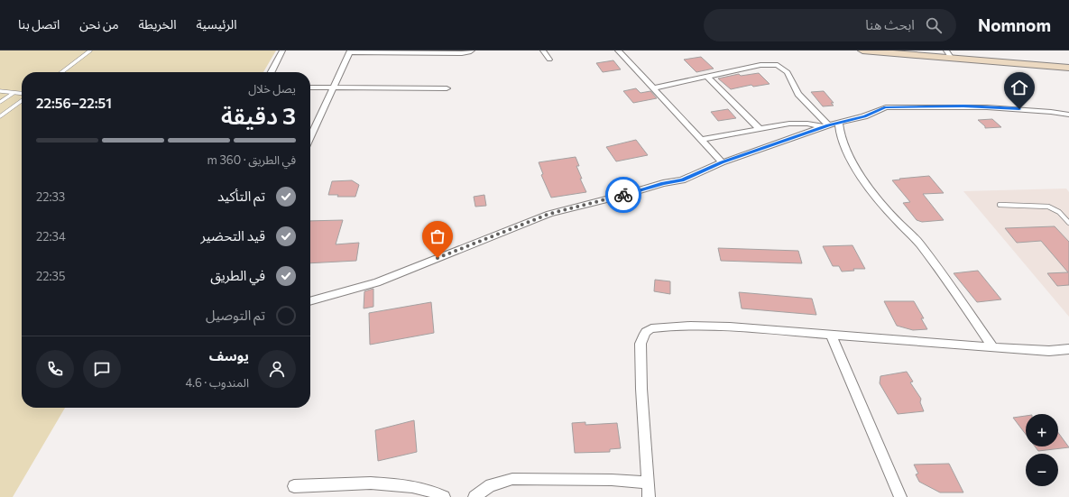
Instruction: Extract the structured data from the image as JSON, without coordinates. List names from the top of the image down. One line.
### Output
{"page":{"header":"Nomnom","search":"ابحث هنا","nav":["الرئيسية","الخريطة","من نحن","اتصل بنا"],"heading":["3 دقيقة","يصل خلال","22:51–22:56"],"panel":["يوسف","المندوب · 4.6"],"bar":"في الطريق · 360 m","list":[["تم التأكيد","22:33"],["قيد التحضير","22:34"],["في الطريق","22:35"],"تم التوصيل"],"map_buttons":["+","−"]}}
